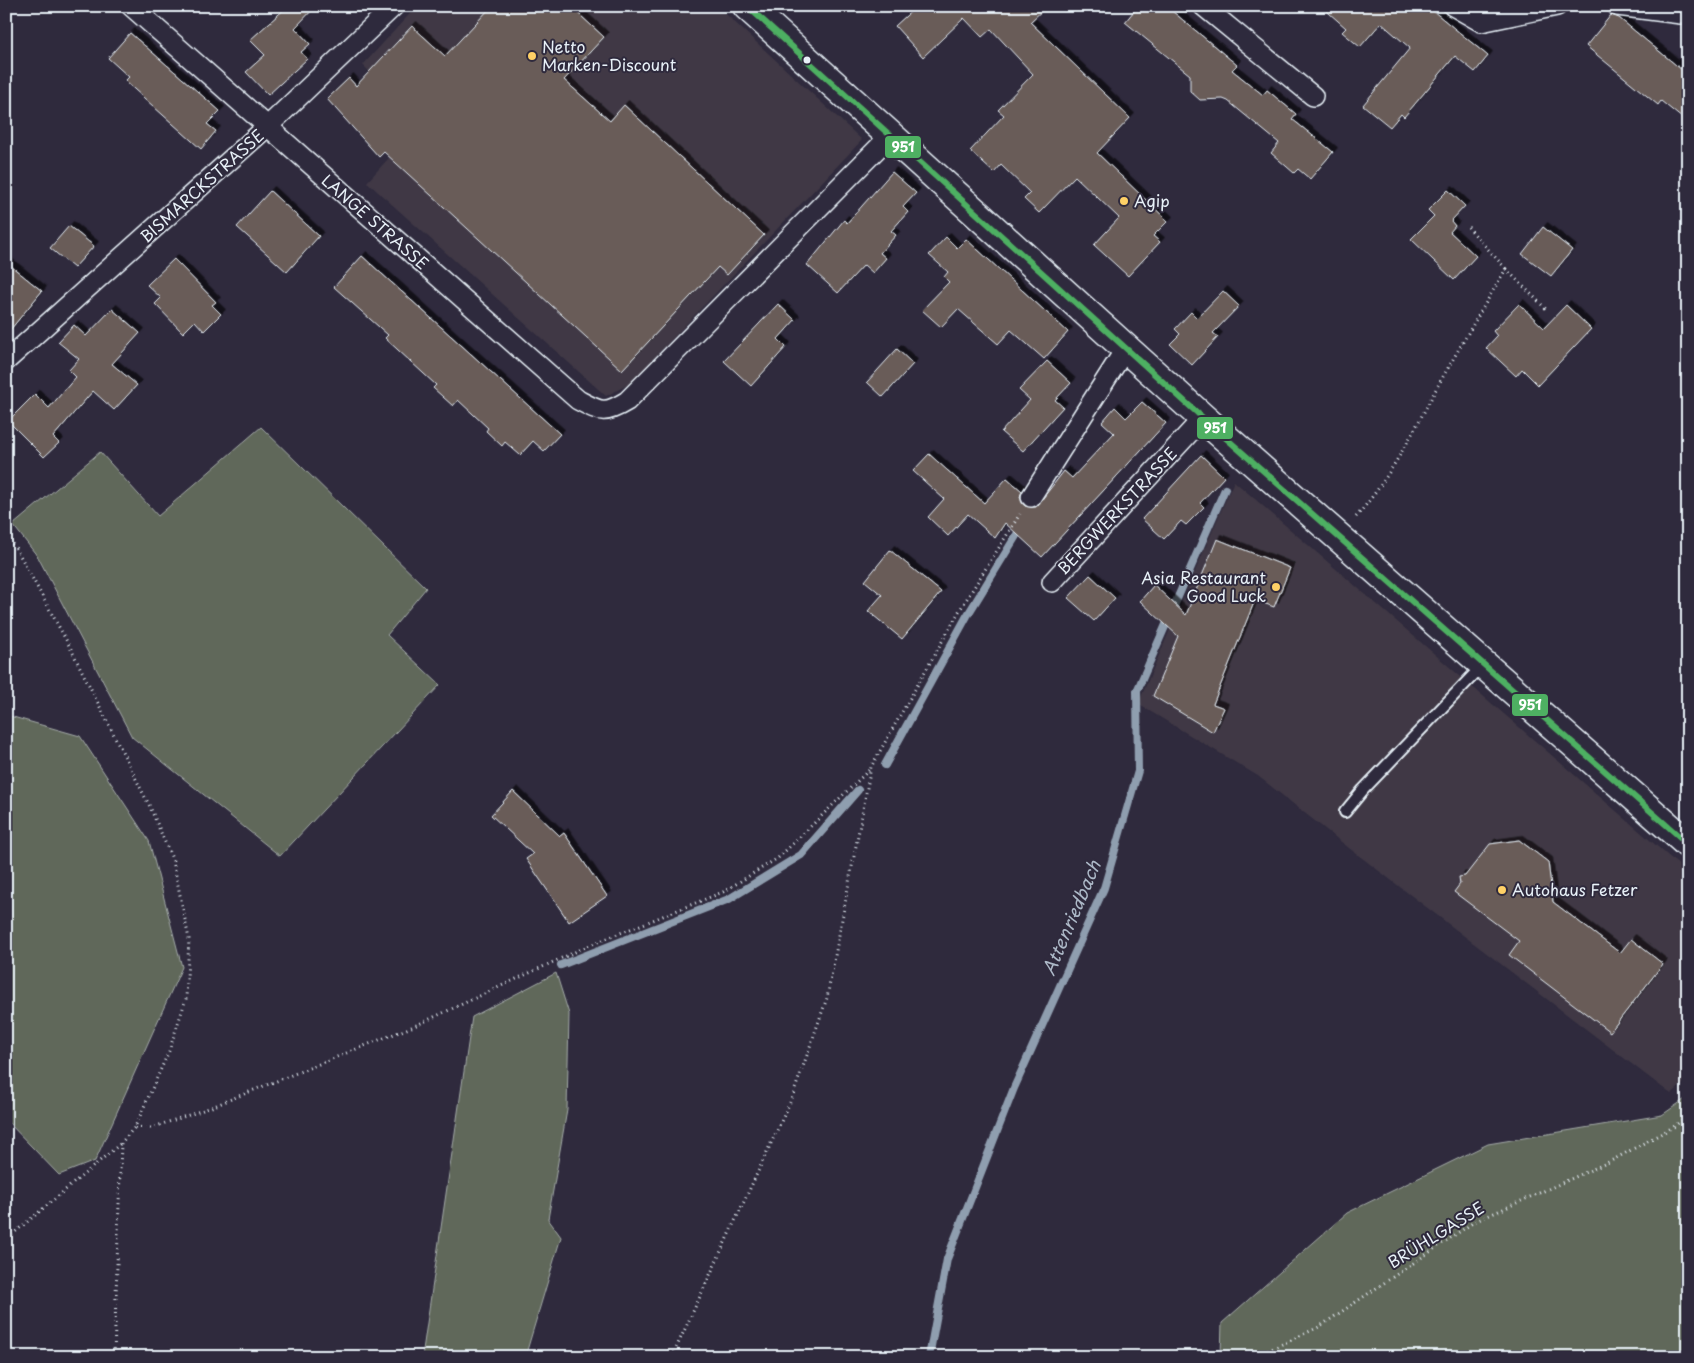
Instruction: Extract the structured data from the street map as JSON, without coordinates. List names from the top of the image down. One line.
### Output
{"streets":{"street":["BISMARCKSTRASSE","LANGE STRASSE","BERGWERKSTRASSE"],"path":["BRÜHLGASSE"]},"crossings":[["BISMARCKSTRASSE","LANGE STRASSE"]],"water":["Attenriedbach"],"places":["Netto Marken-Discount","Agip","Asia Restaurant Good Luck","Autohaus Fetzer"],"lines":["transit line 951"]}
